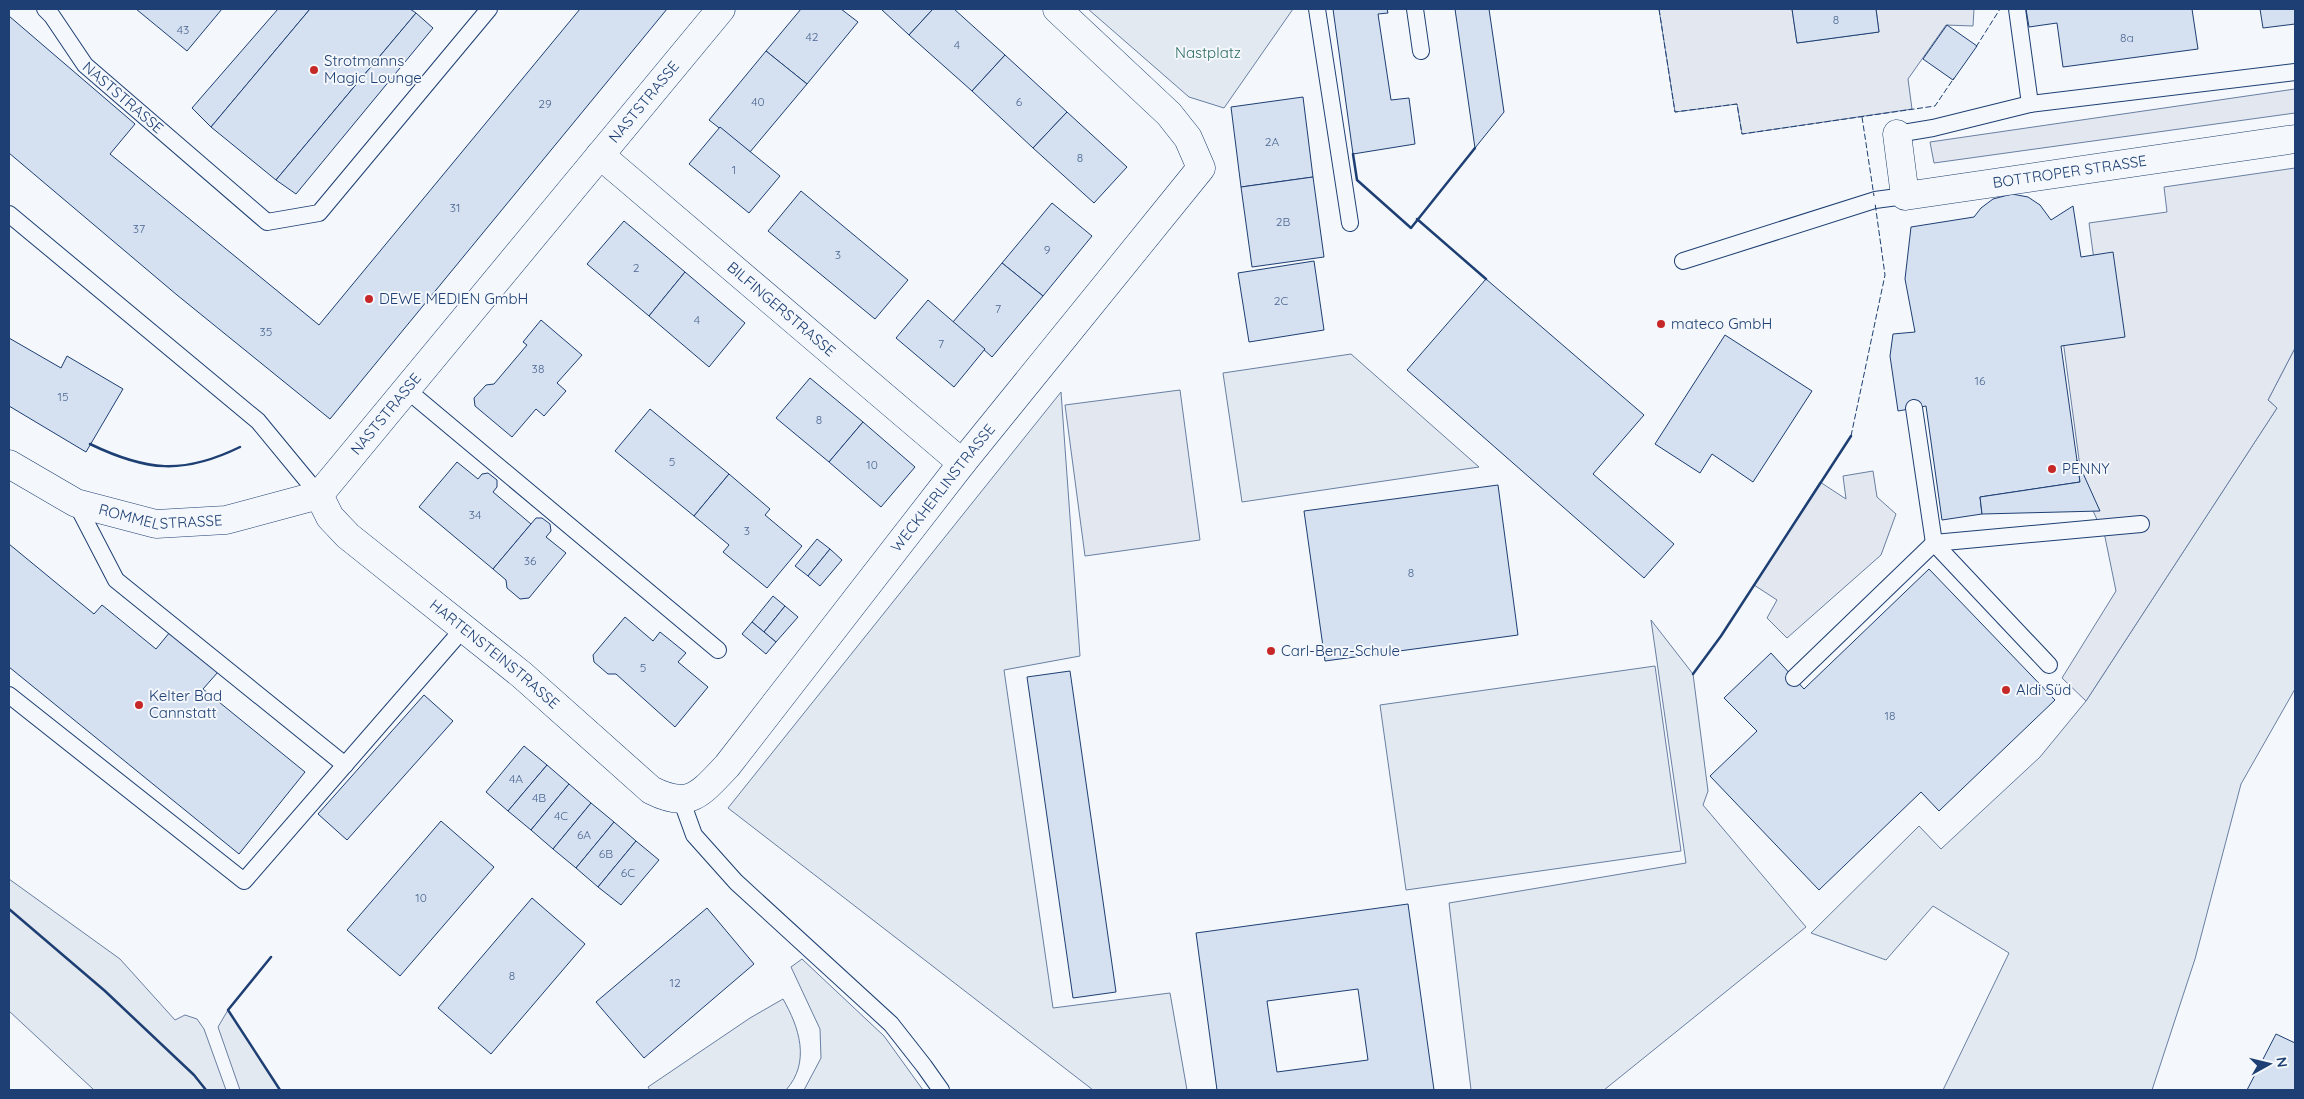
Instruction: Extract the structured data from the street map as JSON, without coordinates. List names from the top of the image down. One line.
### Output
{"streets":{"street":["NASTSTRASSE","BOTTROPER STRASSE","BILFINGERSTRASSE","WECKHERLINSTRASSE","ROMMELSTRASSE","HARTENSTEINSTRASSE"]},"crossings":[["NASTSTRASSE","BILFINGERSTRASSE"],["NASTSTRASSE","ROMMELSTRASSE"],["NASTSTRASSE","HARTENSTEINSTRASSE"],["BILFINGERSTRASSE","WECKHERLINSTRASSE"],["WECKHERLINSTRASSE","HARTENSTEINSTRASSE"],["ROMMELSTRASSE","HARTENSTEINSTRASSE"]],"parks":["Nastplatz"],"places":["Strotmanns Magic Lounge","DEWE MEDIEN GmbH","mateco GmbH","PENNY","Carl-Benz-Schule","Aldi Süd","Kelter Bad Cannstatt"],"house_numbers":["8","43","42","8a","4","40","6","29","2A","8","1","31","2B","37","9","3","2","2C","7","4","35","7","38","16","15","8","5","10","34","3","36","8","5","18","4A","4B","4C","6A","6B","6C","10","8","12"],"north":"right"}
